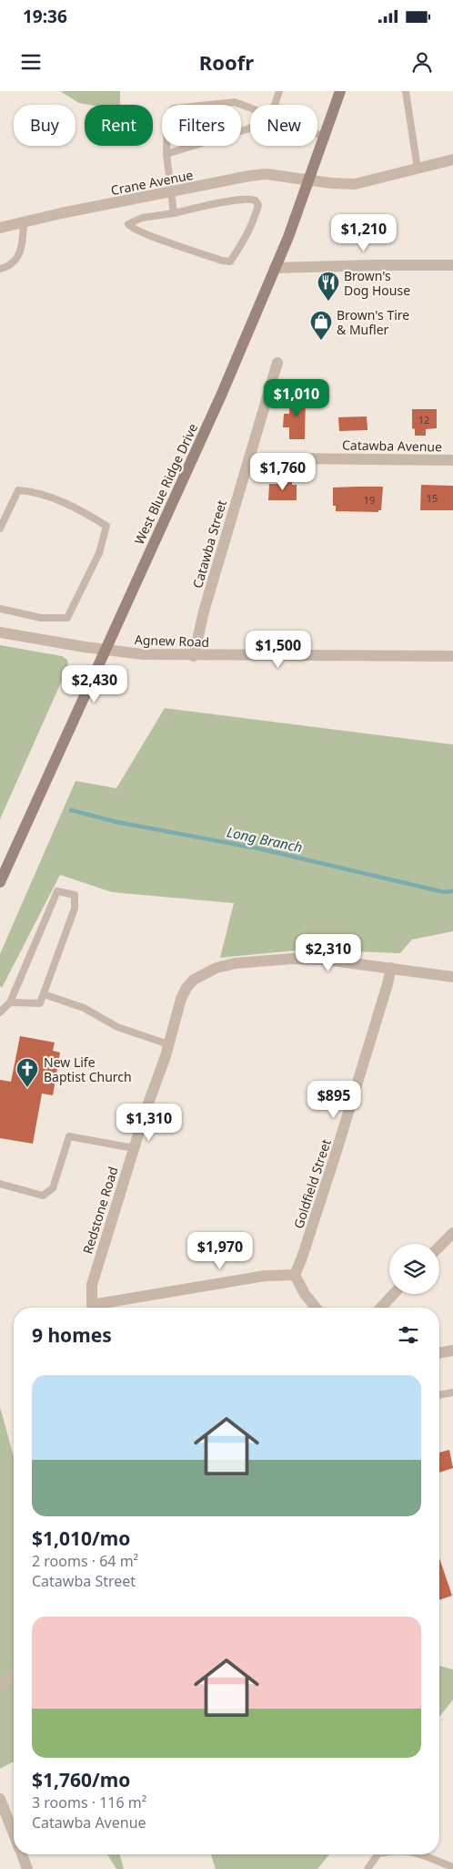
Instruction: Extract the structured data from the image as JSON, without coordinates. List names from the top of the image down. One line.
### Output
{"streets":{"main road":["West Blue Ridge Drive"],"street":["Crane Avenue","Catawba Avenue","Catawba Street","Agnew Road","Goldfield Street","Redstone Road"]},"crossings":[["Crane Avenue","West Blue Ridge Drive"],["Catawba Avenue","Catawba Street"],["West Blue Ridge Drive","Agnew Road"],["Catawba Street","Agnew Road"],["Goldfield Street","Redstone Road"]],"water":["Long Branch"],"places":{"restaurant":["Brown's Dog House"],"shop":["Brown's Tire & Mufler"],"church":["New Life Baptist Church"]},"house_numbers":["12","15","19"],"page":{"status":"19:36","header":"Roofr","chip":["Buy","Rent","Filters","New"],"price":["$1,210","$1,010","$1,760","$1,500","$2,430","$2,310","$895","$1,310","$1,970"],"heading":"9 homes","list":[{"name":"$1,010/mo","note":"2 rooms · 64 m² · Catawba Street"},{"name":"$1,760/mo","note":"3 rooms · 116 m² · Catawba Avenue"}]}}
